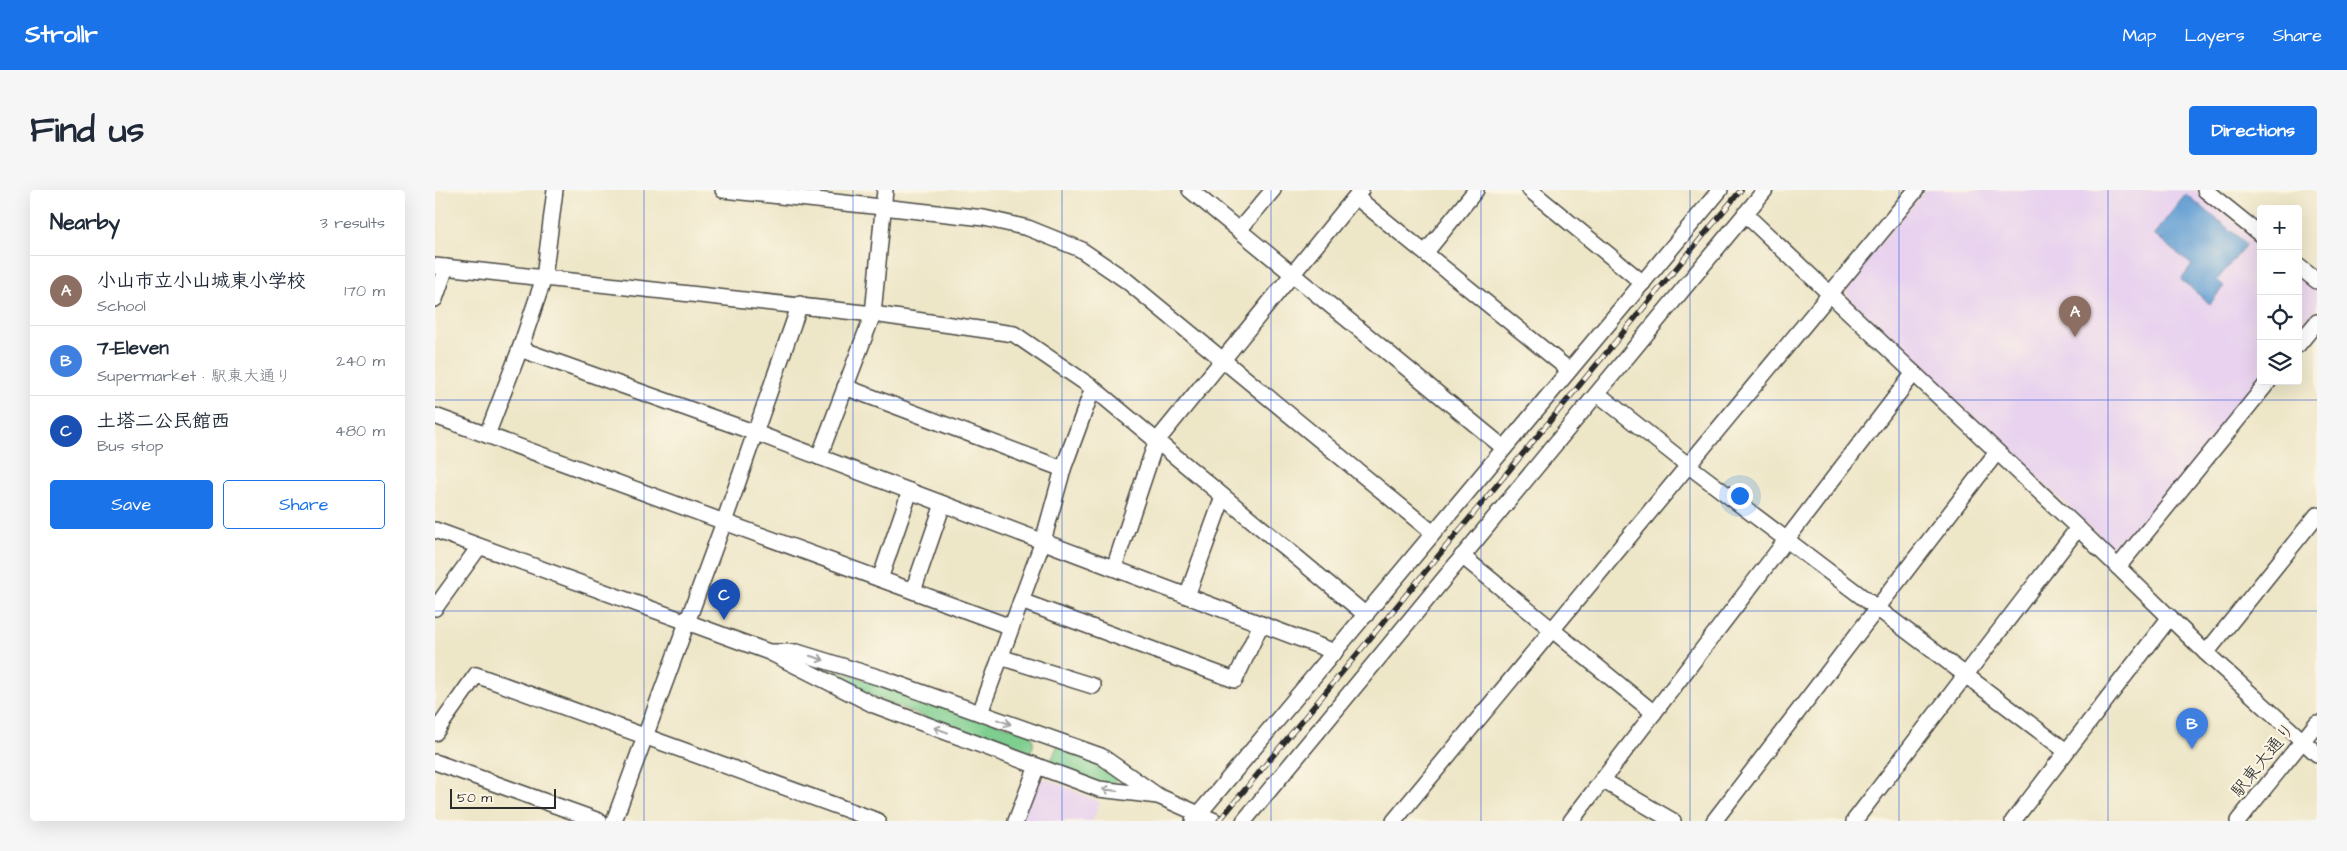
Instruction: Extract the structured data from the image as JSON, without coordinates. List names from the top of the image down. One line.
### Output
{"streets":{"street":["駅東大通り"]},"scale_bar":"50 m","page":{"header":"Strollr","nav":["Map","Layers","Share"],"title":"Find us","buttons":["Directions",["Save","Share"]],"heading":["Nearby","3 results"],"map_buttons":["+","−"],"list":[{"mark":"A","name":"小山市立小山城東小学校","note":"School","value":"170 m"},{"mark":"B","name":"7-Eleven","note":"Supermarket · 駅東大通り","value":"240 m"},{"mark":"C","name":"土塔二公民館西","note":"Bus stop","value":"480 m"}],"pins":["A","C","B"],"scale":"50 m"}}
